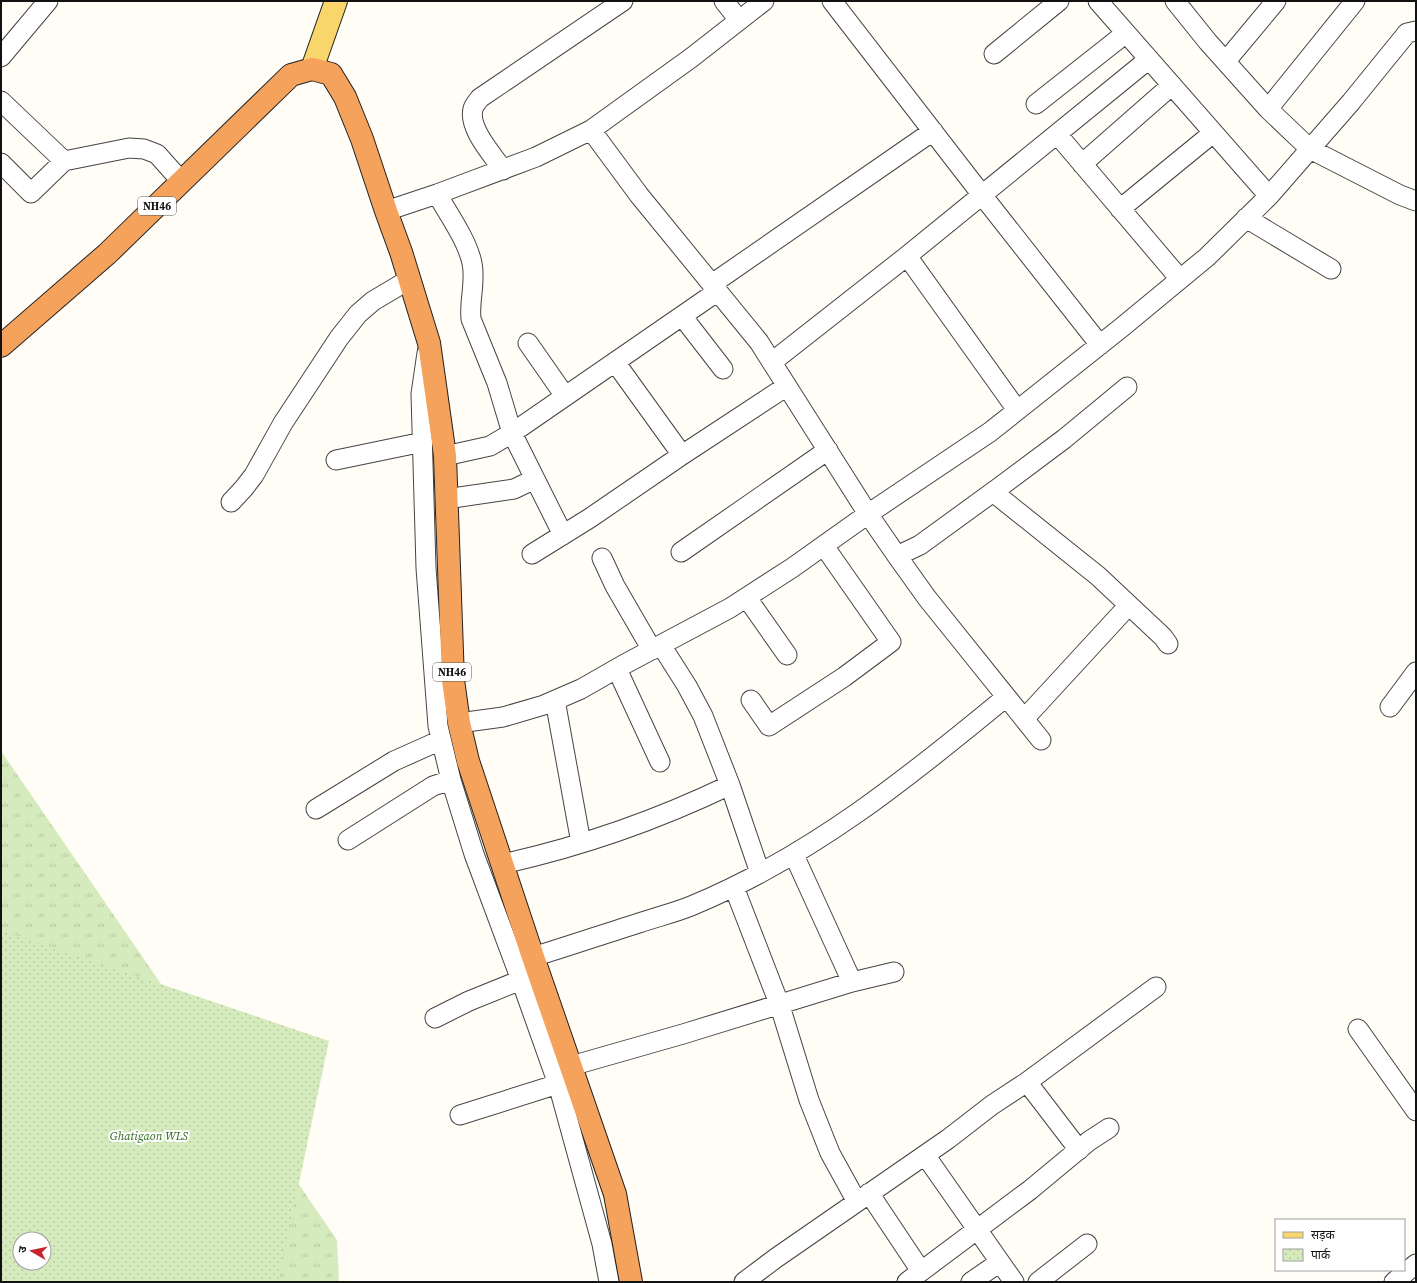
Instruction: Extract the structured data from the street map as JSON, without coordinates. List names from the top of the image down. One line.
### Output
{"streets":{"highway":["NH46"]},"parks":["Ghatigaon WLS"],"legend":["सड़क","पार्क"],"north":"left"}
